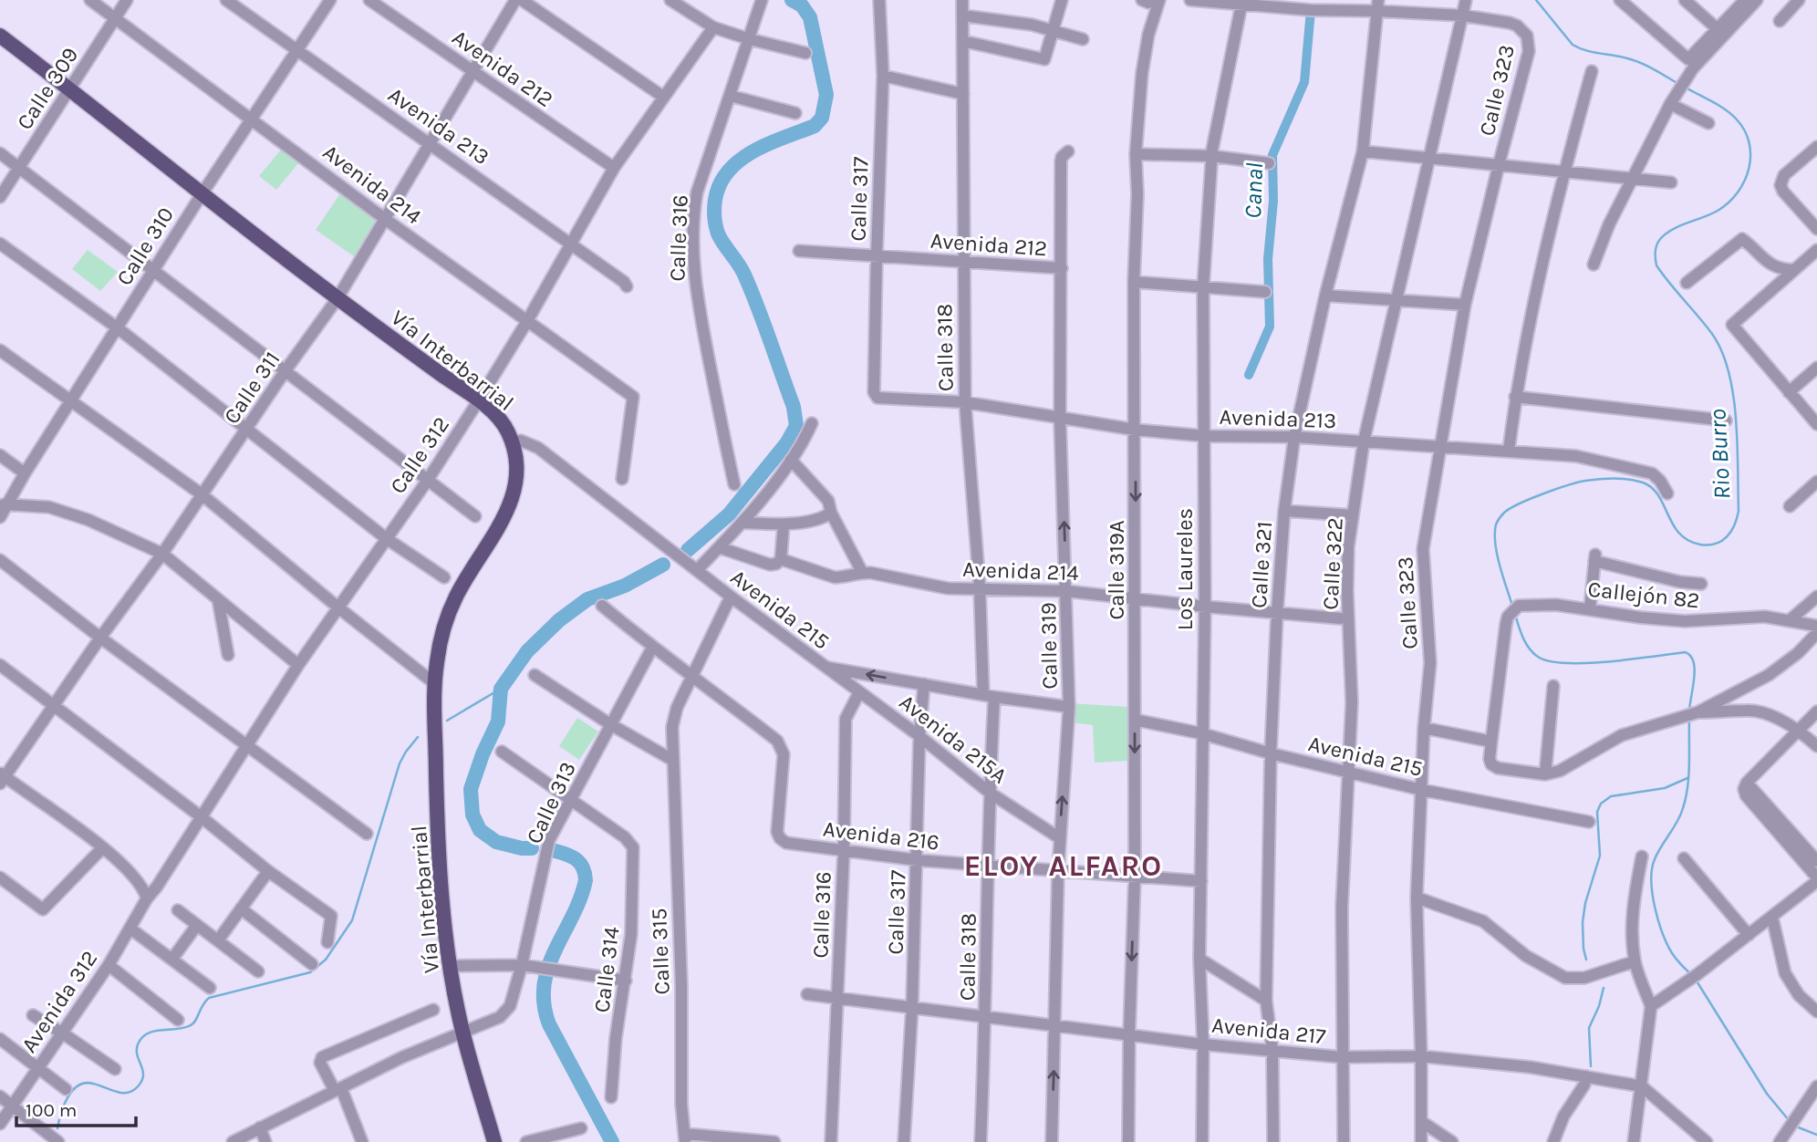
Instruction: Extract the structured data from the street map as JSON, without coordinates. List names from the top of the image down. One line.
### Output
{"streets":{"main road":["Vía Interbarrial"],"street":["Avenida 212","Calle 309","Calle 323","Avenida 213","Avenida 214","Calle 317","Calle 316","Calle 310","Calle 318","Calle 311","Calle 312","Calle 322","Calle 321","Los Laureles","Calle 319A","Callejón 82","Avenida 215","Calle 319","Avenida 215A","Calle 313","Avenida 216","Calle 315","Calle 314","Avenida 312","Avenida 217"]},"crossings":[["Avenida 212","Calle 317"],["Avenida 212","Calle 318"],["Avenida 212","Calle 311"],["Avenida 212","Calle 312"],["Avenida 212","Calle 319"],["Calle 309","Avenida 214"],["Calle 309","Vía Interbarrial"],["Calle 323","Avenida 213"],["Calle 323","Calle 322"],["Calle 323","Avenida 215"],["Calle 323","Avenida 217"],["Avenida 213","Calle 317"],["Avenida 213","Calle 310"],["Avenida 213","Calle 318"],["Avenida 213","Calle 311"],["Avenida 213","Calle 312"],["Avenida 213","Calle 322"],["Avenida 213","Calle 321"],["Avenida 213","Los Laureles"],["Avenida 213","Calle 319A"],["Avenida 213","Calle 319"],["Avenida 214","Calle 310"],["Avenida 214","Calle 318"],["Avenida 214","Calle 311"],["Avenida 214","Calle 312"],["Avenida 214","Calle 321"],["Avenida 214","Los Laureles"],["Avenida 214","Calle 319A"],["Avenida 214","Calle 319"],["Calle 317","Avenida 215"],["Calle 317","Avenida 215A"],["Calle 317","Avenida 216"],["Calle 317","Avenida 217"],["Calle 316","Avenida 215A"],["Calle 316","Avenida 216"],["Calle 316","Avenida 217"],["Calle 310","Vía Interbarrial"],["Calle 318","Avenida 215"],["Calle 318","Avenida 215A"],["Calle 318","Avenida 216"],["Calle 318","Avenida 217"],["Vía Interbarrial","Calle 311"],["Vía Interbarrial","Calle 312"],["Vía Interbarrial","Avenida 215"],["Vía Interbarrial","Calle 313"],["Calle 312","Avenida 312"],["Calle 322","Avenida 215"],["Calle 322","Avenida 217"],["Calle 321","Avenida 215"],["Calle 321","Avenida 217"],["Los Laureles","Avenida 215"],["Los Laureles","Avenida 216"],["Los Laureles","Avenida 217"],["Calle 319A","Avenida 215"],["Calle 319A","Avenida 216"],["Calle 319A","Avenida 217"],["Avenida 215","Calle 319"],["Avenida 215","Avenida 215A"],["Avenida 215","Calle 315"],["Calle 319","Avenida 215A"],["Calle 319","Avenida 216"],["Calle 319","Avenida 217"],["Calle 313","Calle 314"],["Avenida 216","Calle 315"]],"one_way":["Calle 319A","Calle 319"],"districts":["ELOY ALFARO"],"water":["Canal","Rio Burro"],"scale_bar":"100 m"}
